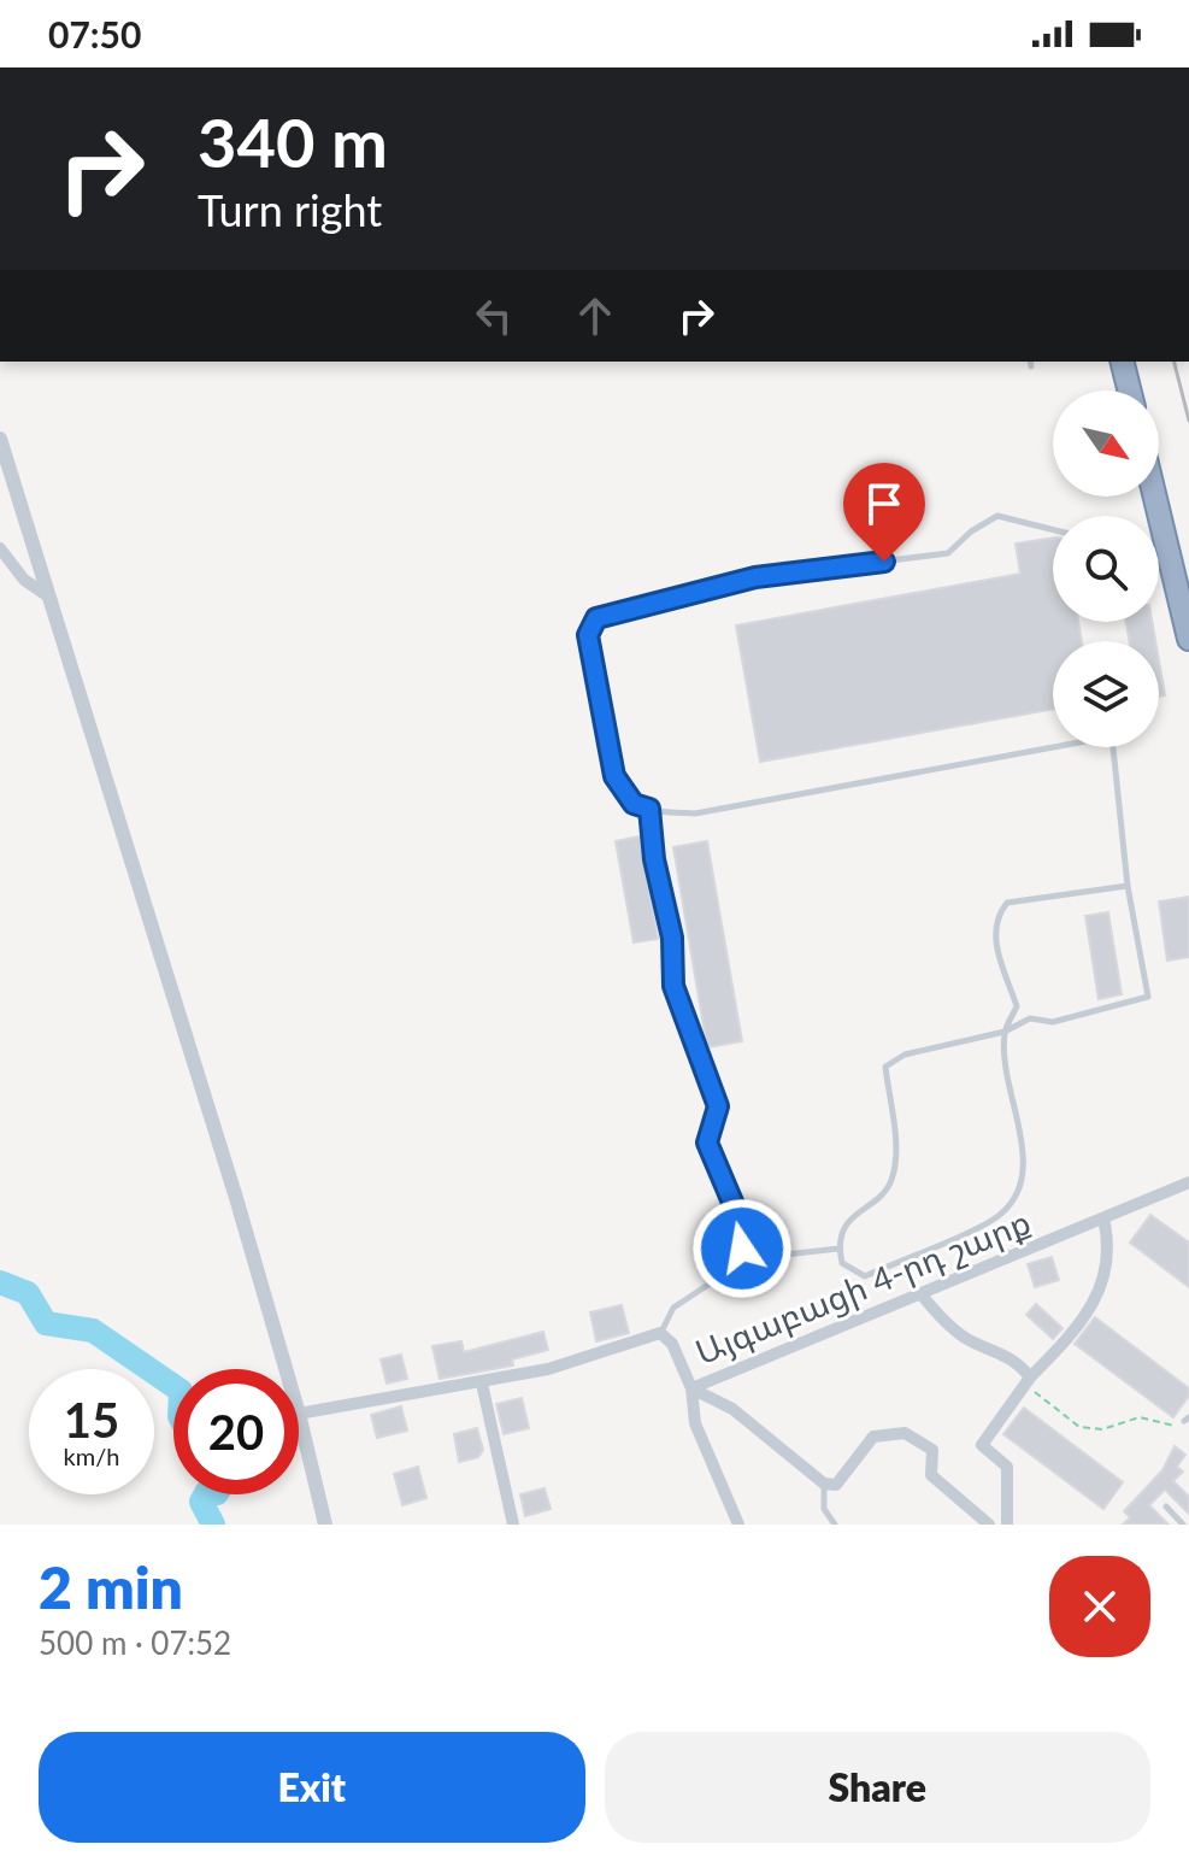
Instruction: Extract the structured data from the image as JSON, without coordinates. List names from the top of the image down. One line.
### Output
{"streets":{"street":["Այգաբացի 4-րդ շարք"]},"north":"bottom right","page":{"status":"07:50","turn":["340 m","Turn right"],"speed":"15 km/h","limit":"20","heading":["2 min","500 m · 07:52"],"buttons":["Exit","Share"]}}
